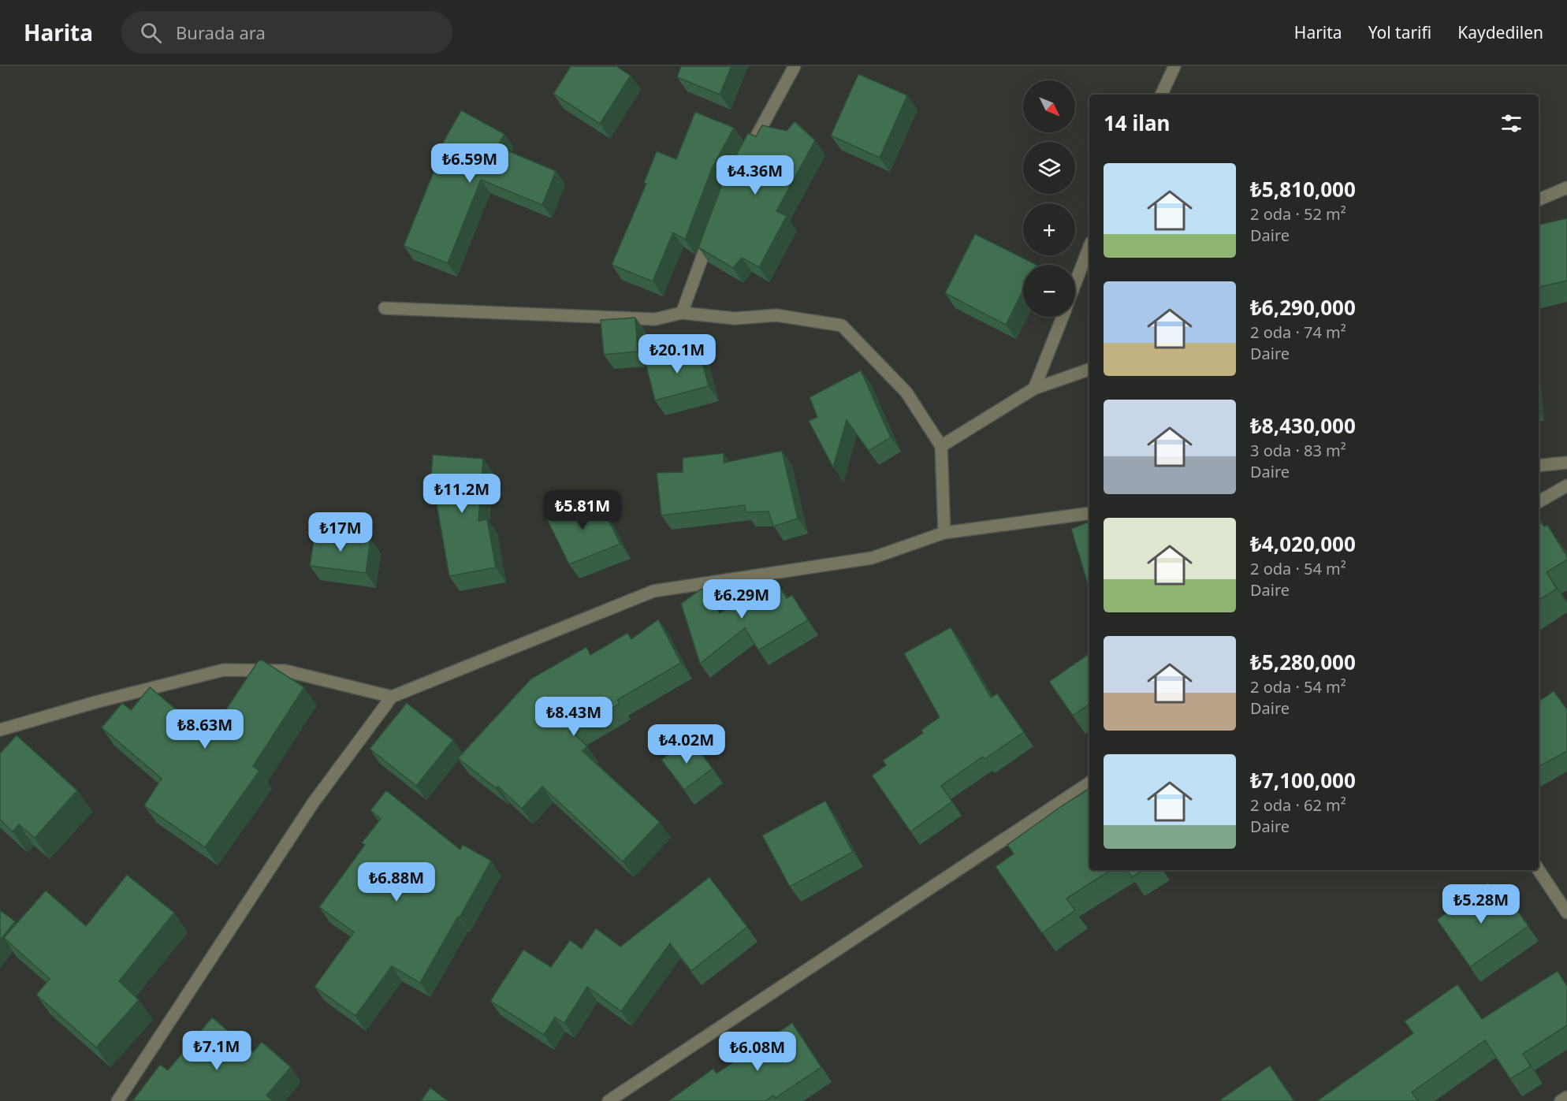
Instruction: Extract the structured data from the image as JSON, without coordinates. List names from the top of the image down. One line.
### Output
{"north":"bottom right","page":{"header":"Harita","search":"Burada ara","nav":["Harita","Yol tarifi","Kaydedilen"],"map_buttons":["+","−"],"heading":"14 ilan","price":["₺6.59M","₺4.36M","₺20.1M","₺11.2M","₺5.81M","₺17M","₺6.29M","₺8.43M","₺8.63M","₺4.02M","₺6.88M","₺5.28M","₺7.1M","₺6.08M"],"list":[{"name":"₺5,810,000","note":"2 oda · 52 m² · Daire"},{"name":"₺6,290,000","note":"2 oda · 74 m² · Daire"},{"name":"₺8,430,000","note":"3 oda · 83 m² · Daire"},{"name":"₺4,020,000","note":"2 oda · 54 m² · Daire"},{"name":"₺5,280,000","note":"2 oda · 54 m² · Daire"},{"name":"₺7,100,000","note":"2 oda · 62 m² · Daire"}]}}
